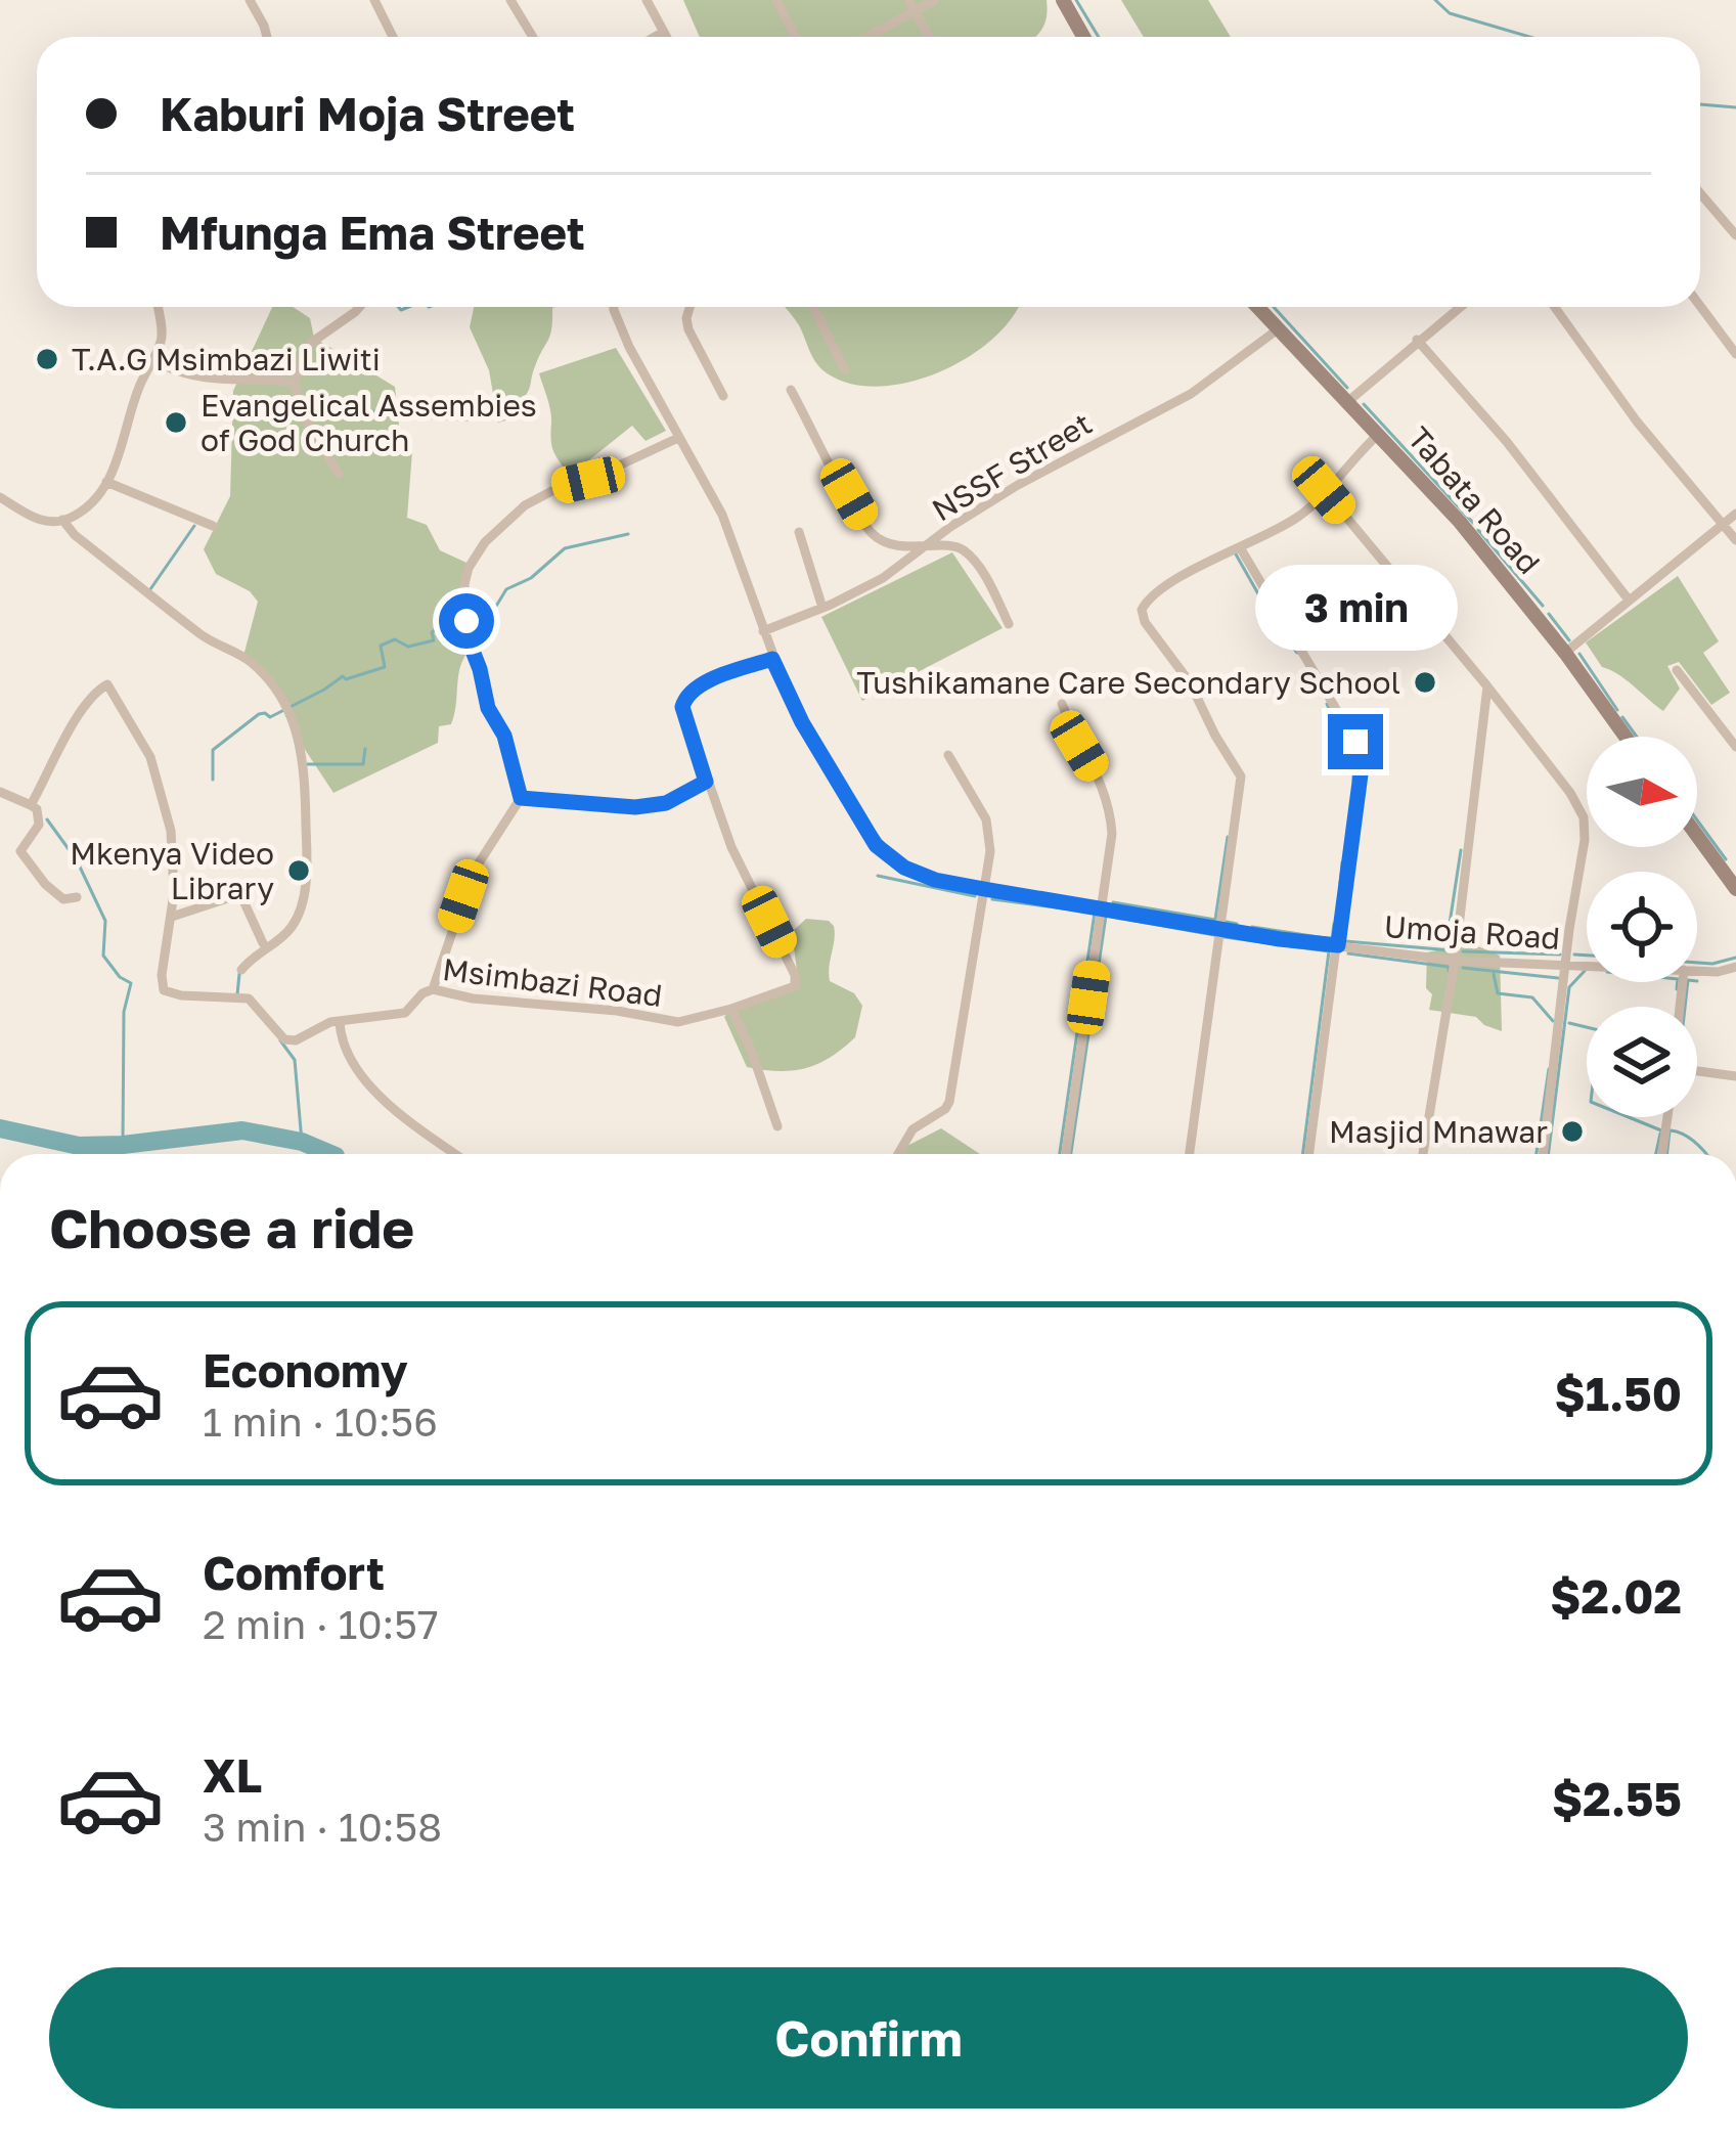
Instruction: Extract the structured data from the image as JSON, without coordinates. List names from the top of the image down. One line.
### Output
{"streets":{"main road":["Tabata Road"],"street":["NSSF Street","Umoja Road","Msimbazi Road"]},"crossings":[["NSSF Street","Tabata Road"],["NSSF Street","Umoja Road"],["Umoja Road","Msimbazi Road"]],"places":["T.A.G Msimbazi Liwiti","Evangelical Assembies of God Church","Tushikamane Care Secondary School","Mkenya Video Library","Masjid Mnawar"],"north":"right","page":{"banner":["Kaburi Moja Street","Mfunga Ema Street"],"bubble":"3 min","heading":"Choose a ride","list":[{"name":"Economy","note":"1 min · 10:56","value":"$1.50"},{"name":"Comfort","note":"2 min · 10:57","value":"$2.02"},{"name":"XL","note":"3 min · 10:58","value":"$2.55"}],"buttons":"Confirm"}}
